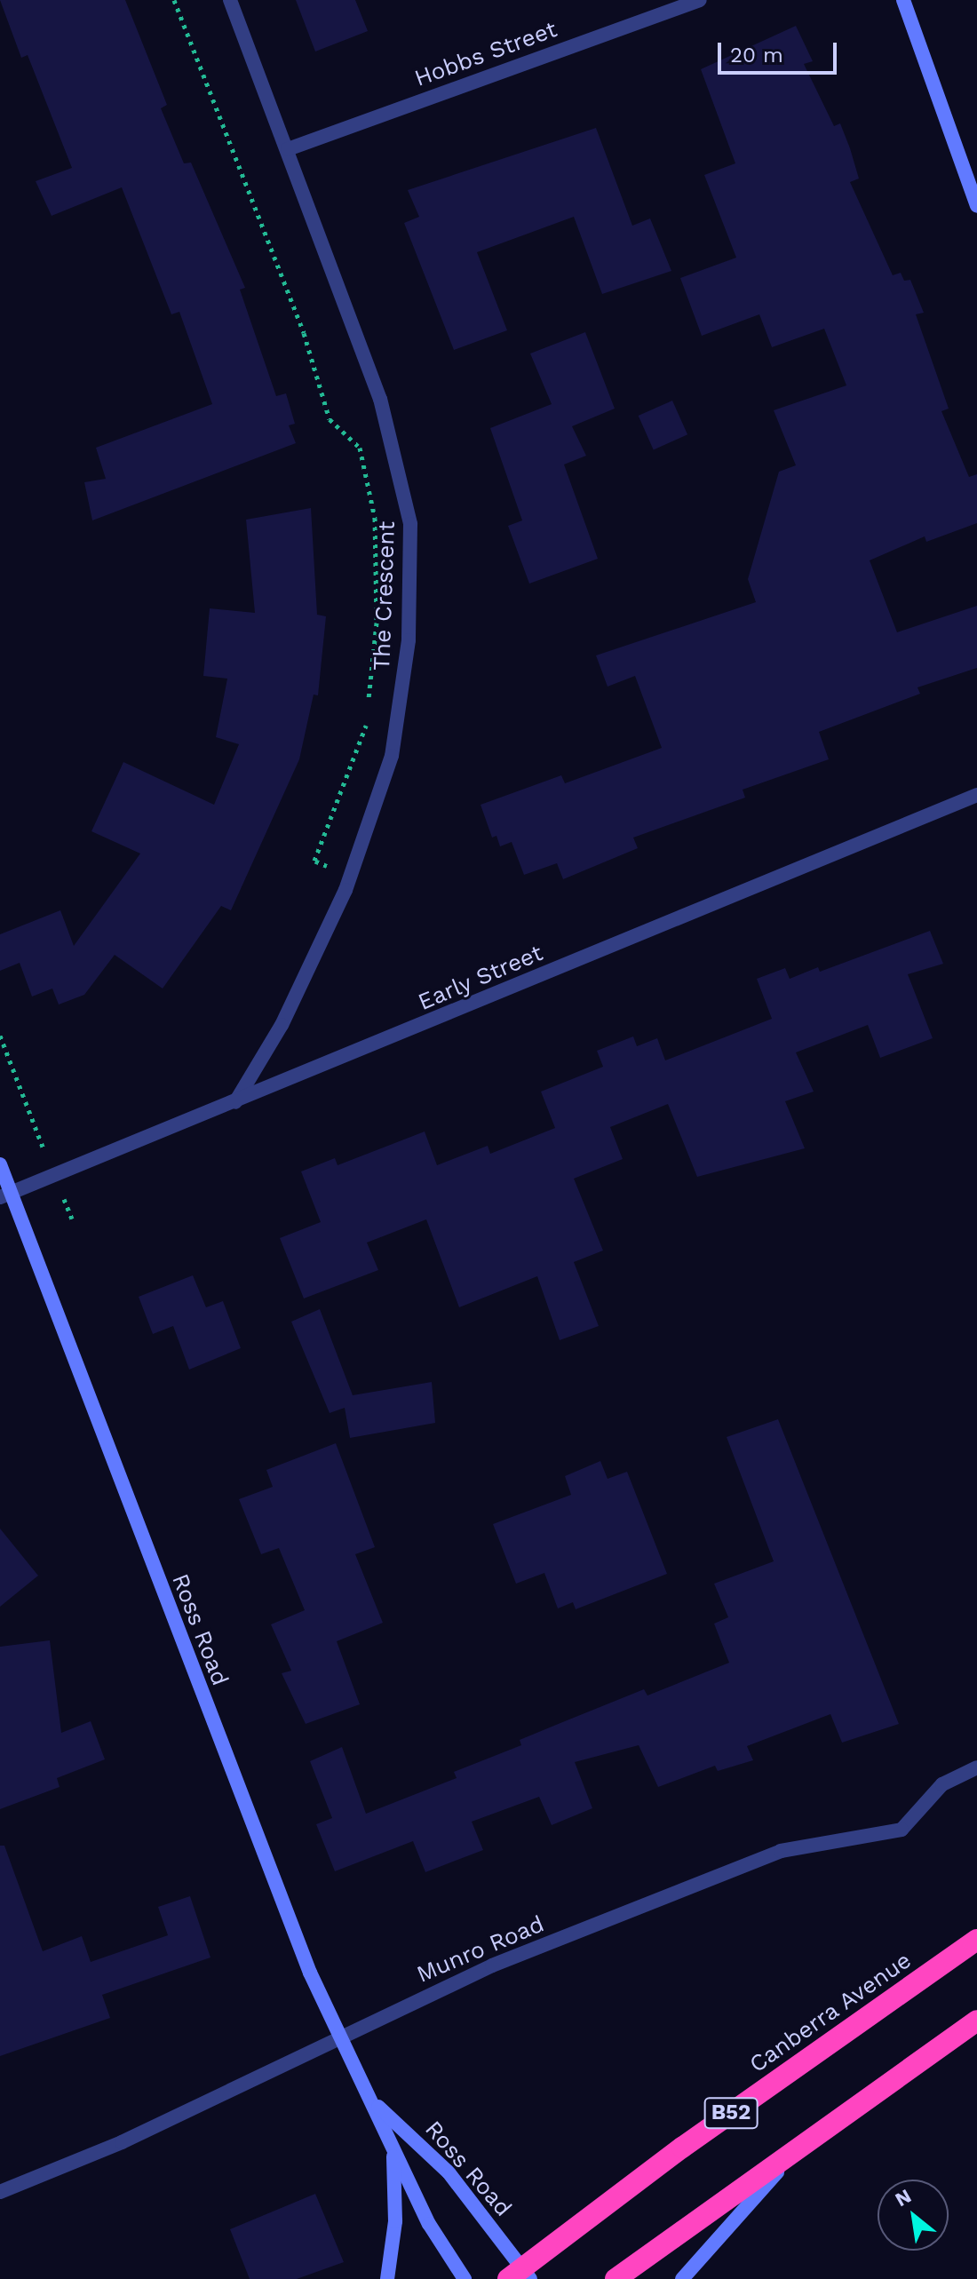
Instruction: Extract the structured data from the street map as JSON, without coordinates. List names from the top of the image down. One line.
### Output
{"streets":{"highway":["Canberra Avenue","B52"],"street":["Hobbs Street","The Crescent","Early Street","Ross Road","Munro Road"]},"crossings":[["Hobbs Street","The Crescent"],["The Crescent","Early Street"],["Early Street","Ross Road"],["Ross Road","Munro Road"],["Ross Road","Canberra Avenue"]],"scale_bar":"20 m","north":"top left"}
